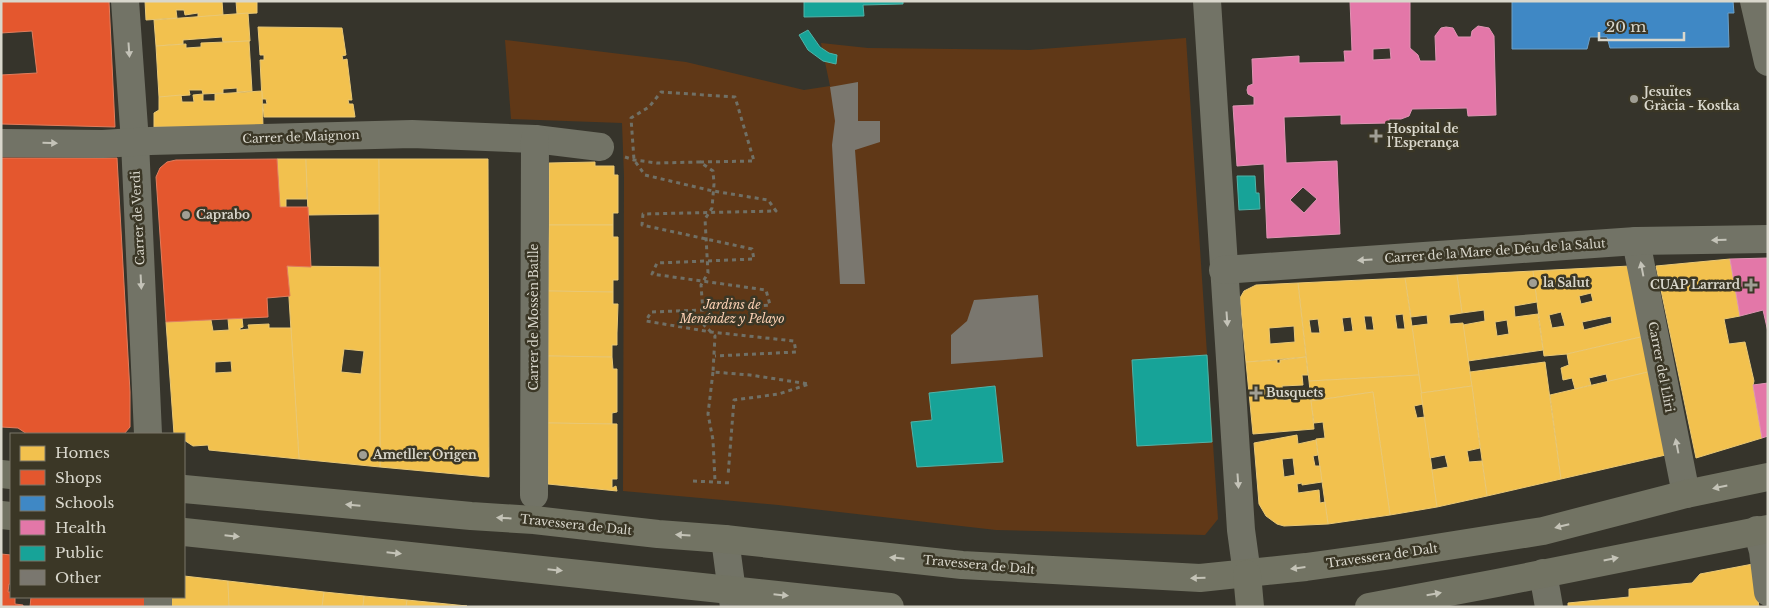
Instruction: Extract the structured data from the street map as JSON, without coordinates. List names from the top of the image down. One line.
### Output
{"streets":{"main road":["Travessera de Dalt"],"street":["Carrer de Maignon","Carrer de Verdi","Carrer de la Mare de Déu de la Salut","Carrer de Mossèn Batlle","Carrer del Lliri"]},"crossings":[["Carrer de Maignon","Carrer de Verdi"],["Carrer de Maignon","Carrer de Mossèn Batlle"],["Carrer de la Mare de Déu de la Salut","Carrer del Lliri"],["Carrer del Lliri","Travessera de Dalt"]],"one_way":["Carrer de Verdi","Carrer de la Mare de Déu de la Salut","Carrer del Lliri"],"parks":["Jardins de Menéndez y Pelayo"],"places":{"other":["Jesuïtes Gràcia - Kostka","Caprabo","la Salut","Ametller Origen"],"health":["Hospital de l'Esperança","CUAP Larrard","Busquets"]},"legend":["Homes","Shops","Schools","Health","Public","Other"],"scale_bar":"20 m"}
